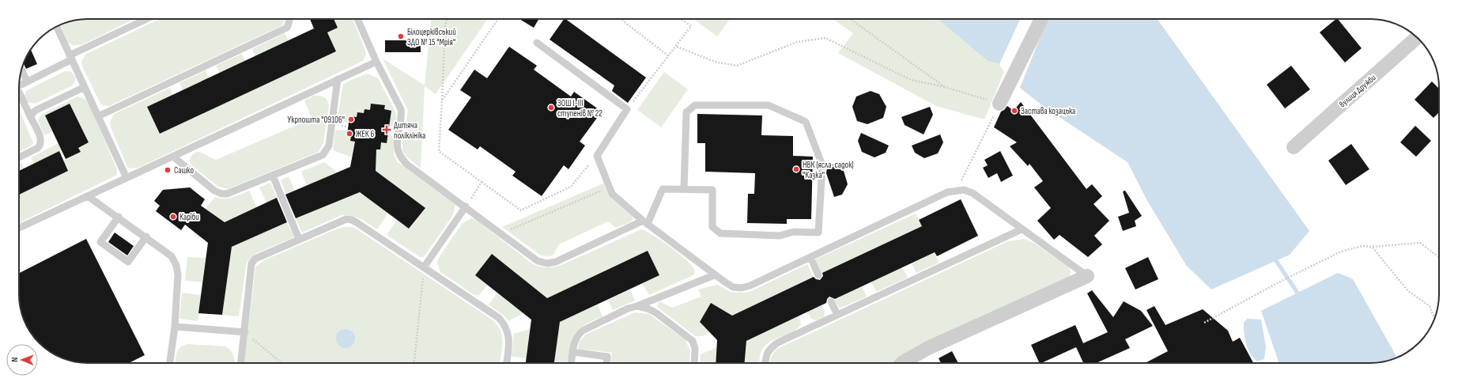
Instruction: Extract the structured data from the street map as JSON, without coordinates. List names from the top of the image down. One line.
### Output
{"streets":{"street":["вулиця Дружби"]},"places":{"other":["Білоцерківський ЗДО № 15 \"Мрія\"","ЗОШ І-ІІІ ступенів № 22","Застава козацька","Укрпошта \"09106\"","ЖЕК 6","НВК (ясла-садок) \"Казка\"","Сашко","Каріби"],"health":["Дитяча поліклініка"]},"north":"left"}
